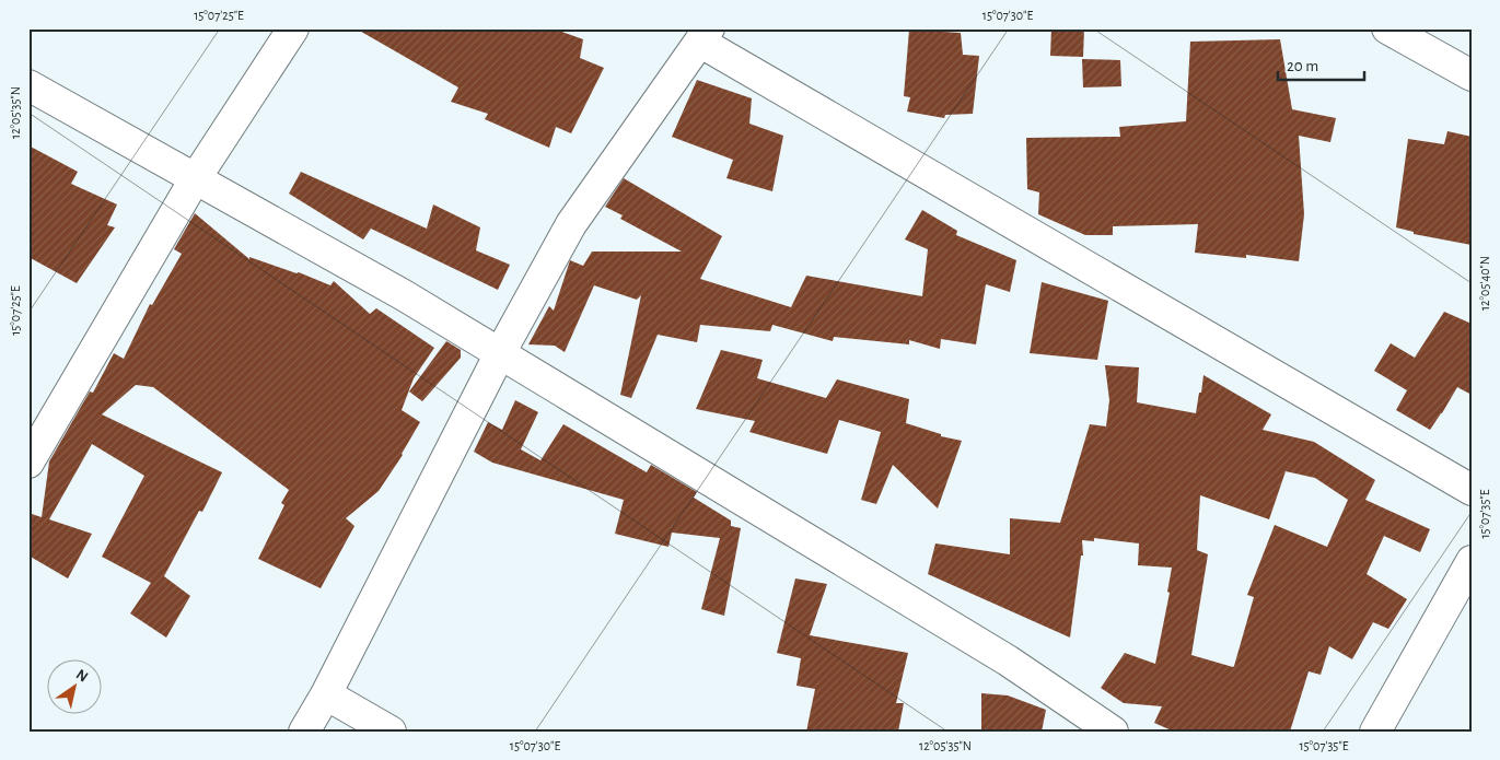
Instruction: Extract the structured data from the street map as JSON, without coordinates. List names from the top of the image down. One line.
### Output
{"scale_bar":"20 m","north":"top right","coordinates":["15°07'25\"E","15°07'30\"E","12°05'35\"N","12°05'40\"N","15°07'35\"E"]}
